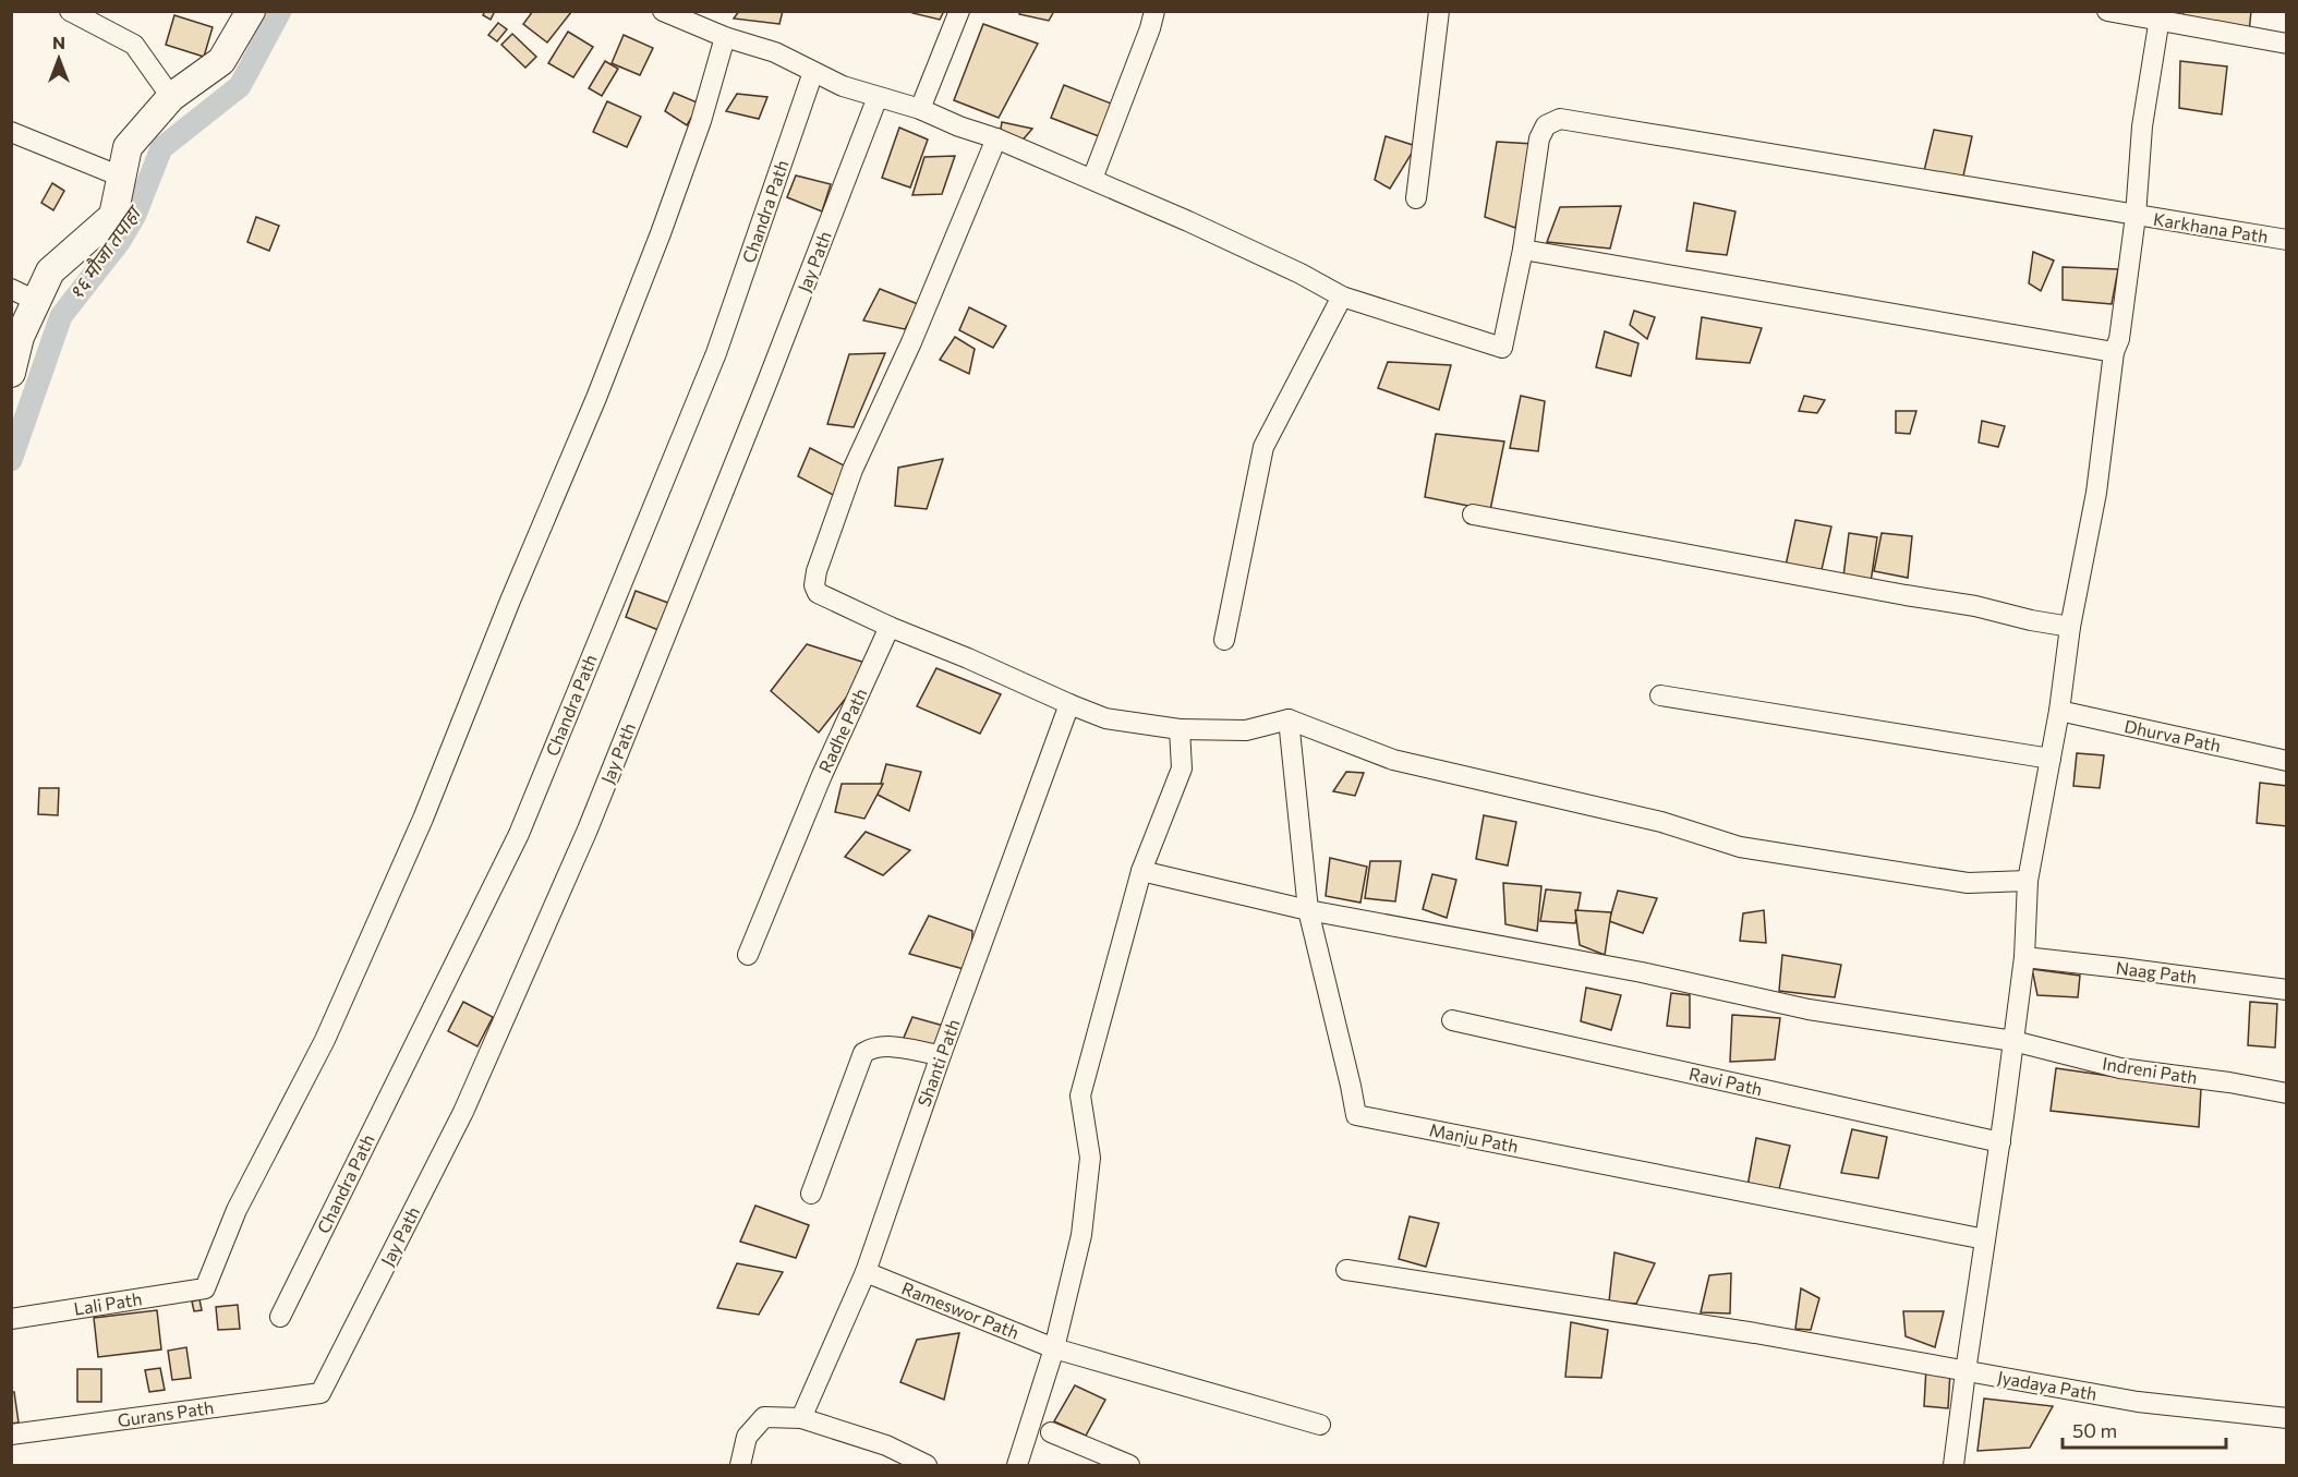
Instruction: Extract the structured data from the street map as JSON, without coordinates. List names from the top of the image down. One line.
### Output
{"streets":{"street":["Chandra Path","Karkhana Path","Jay Path","Radhe Path","Dhurva Path","Naag Path","Shanti Path","Indreni Path","Ravi Path","Manju Path","Lali Path","Rameswor Path","Jyadaya Path","Gurans Path"]},"crossings":[["Jay Path","Gurans Path"],["Shanti Path","Rameswor Path"],["Indreni Path","Manju Path"]],"water":["१६ मौजा तपाहा"],"scale_bar":"50 m","north":"top"}
